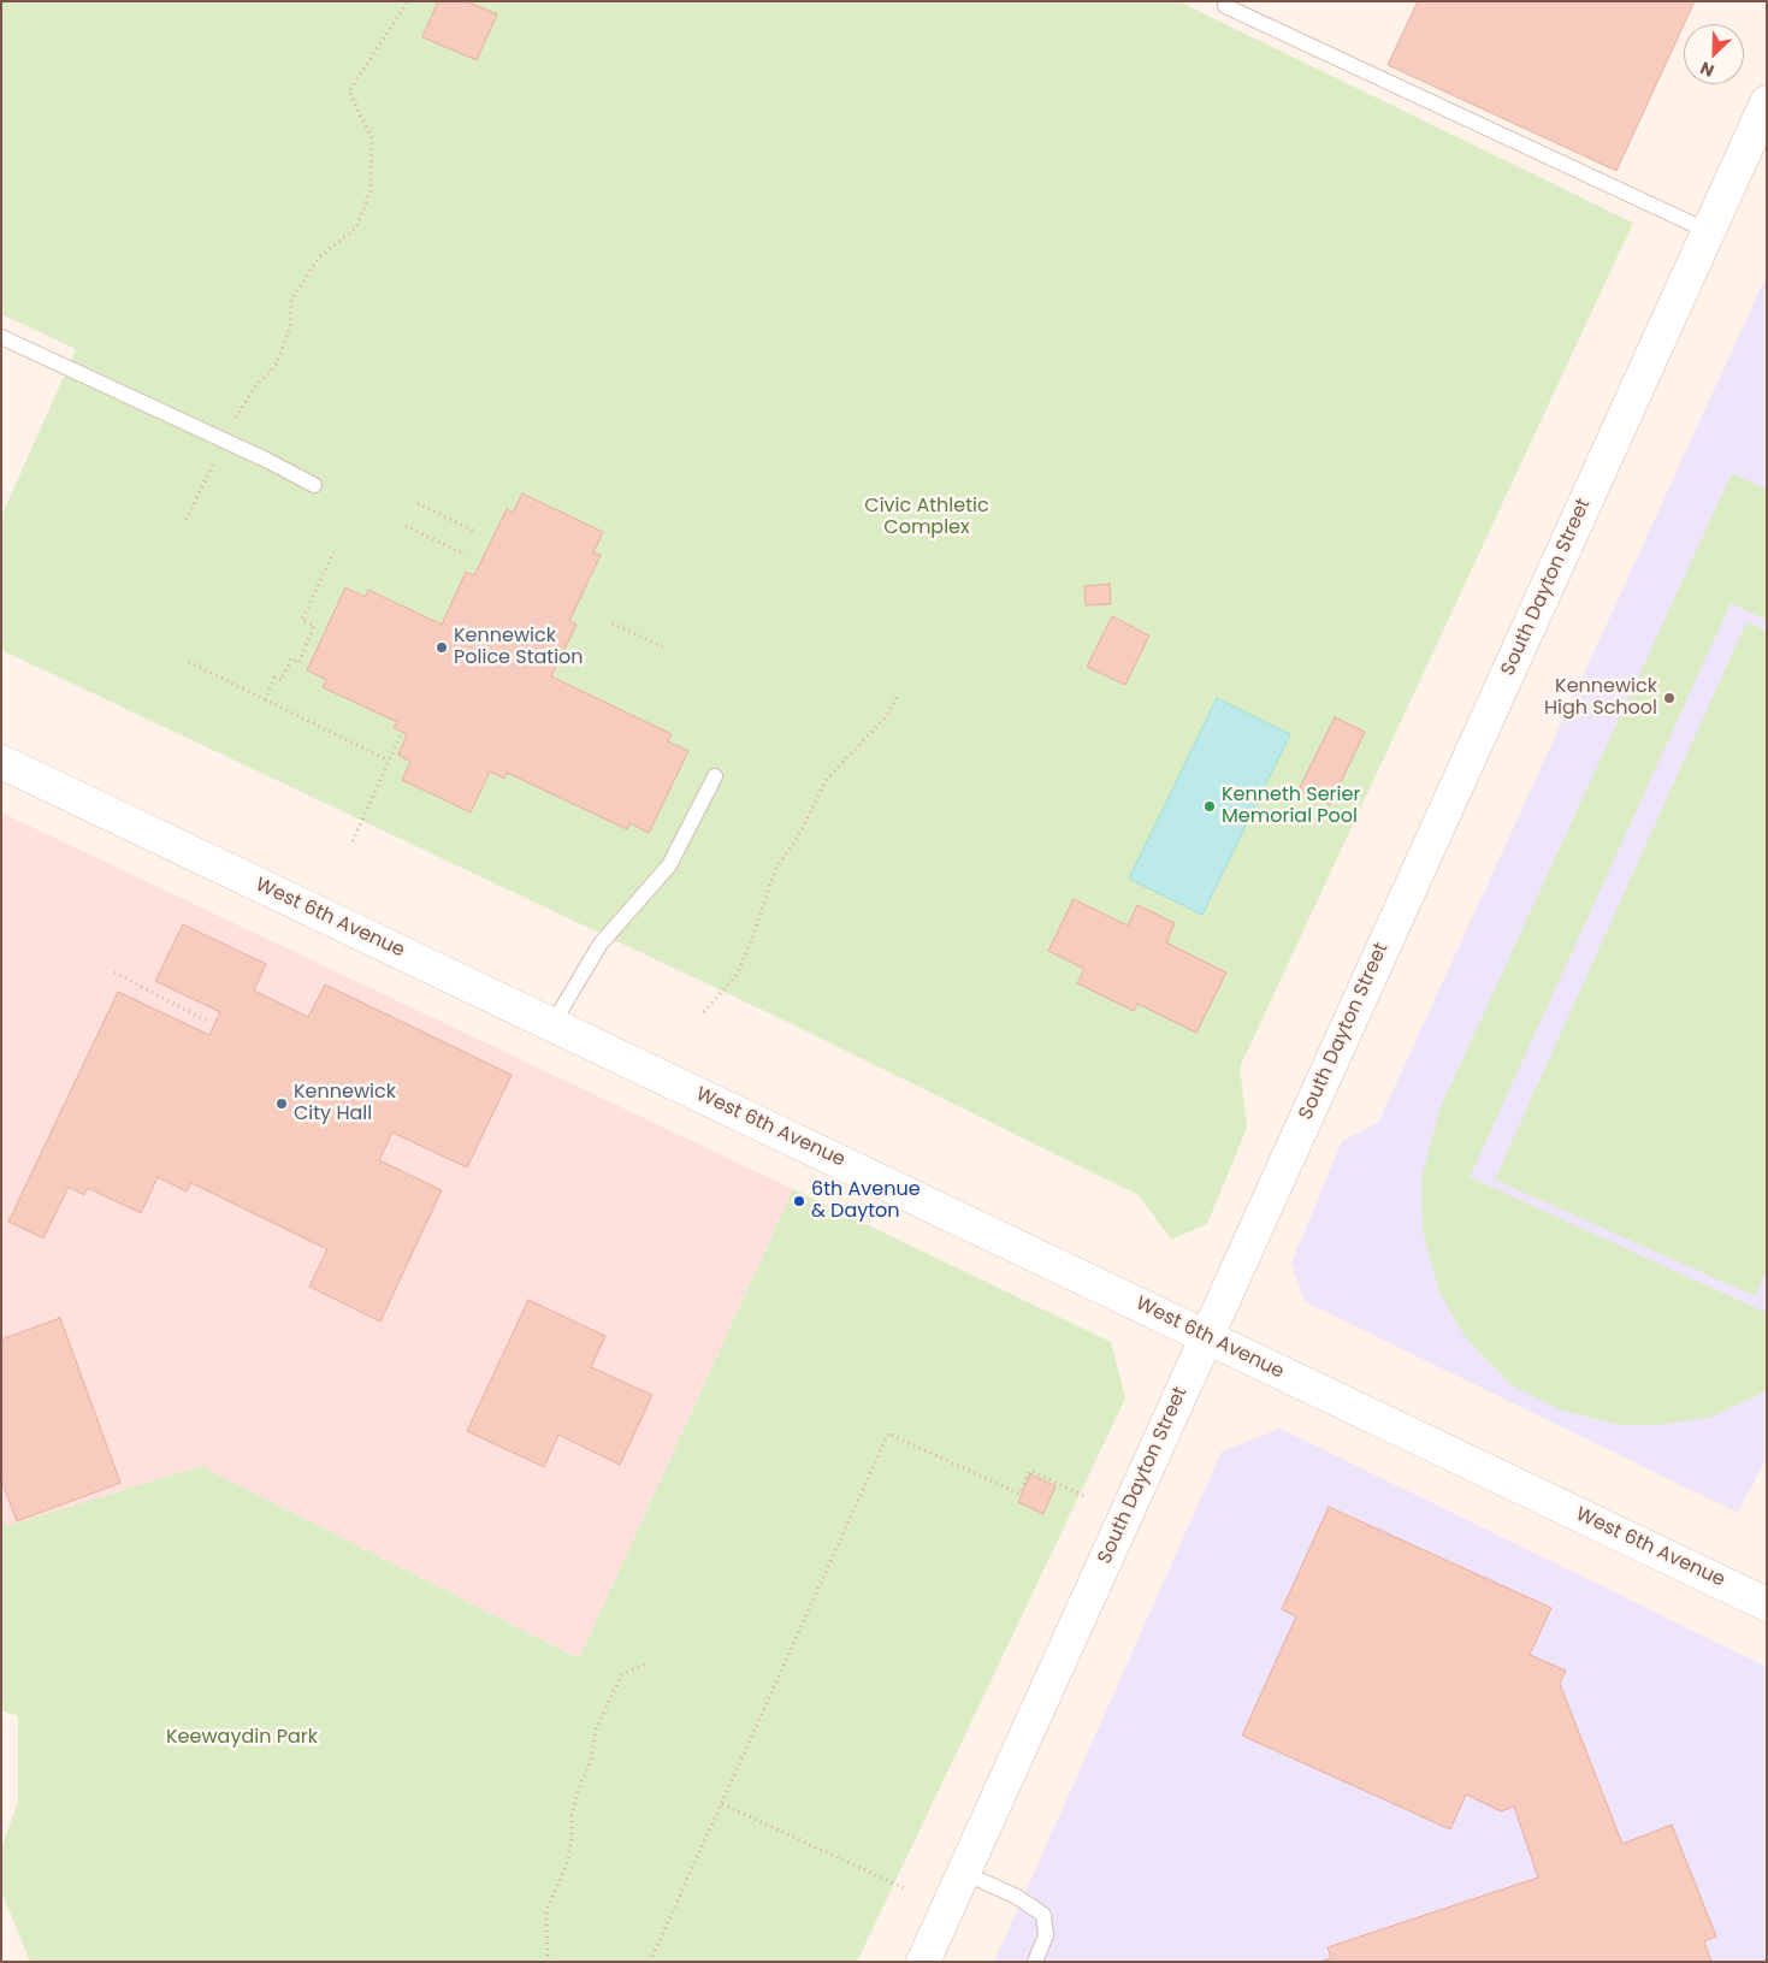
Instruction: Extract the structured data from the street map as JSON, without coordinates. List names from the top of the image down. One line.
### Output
{"streets":{"street":["South Dayton Street","West 6th Avenue"]},"crossings":[["South Dayton Street","West 6th Avenue"]],"parks":["Civic Athletic Complex","Keewaydin Park"],"places":["Kennewick Police Station","Kennewick High School","Kenneth Serier Memorial Pool","Kennewick City Hall","6th Avenue & Dayton"],"north":"bottom left"}
